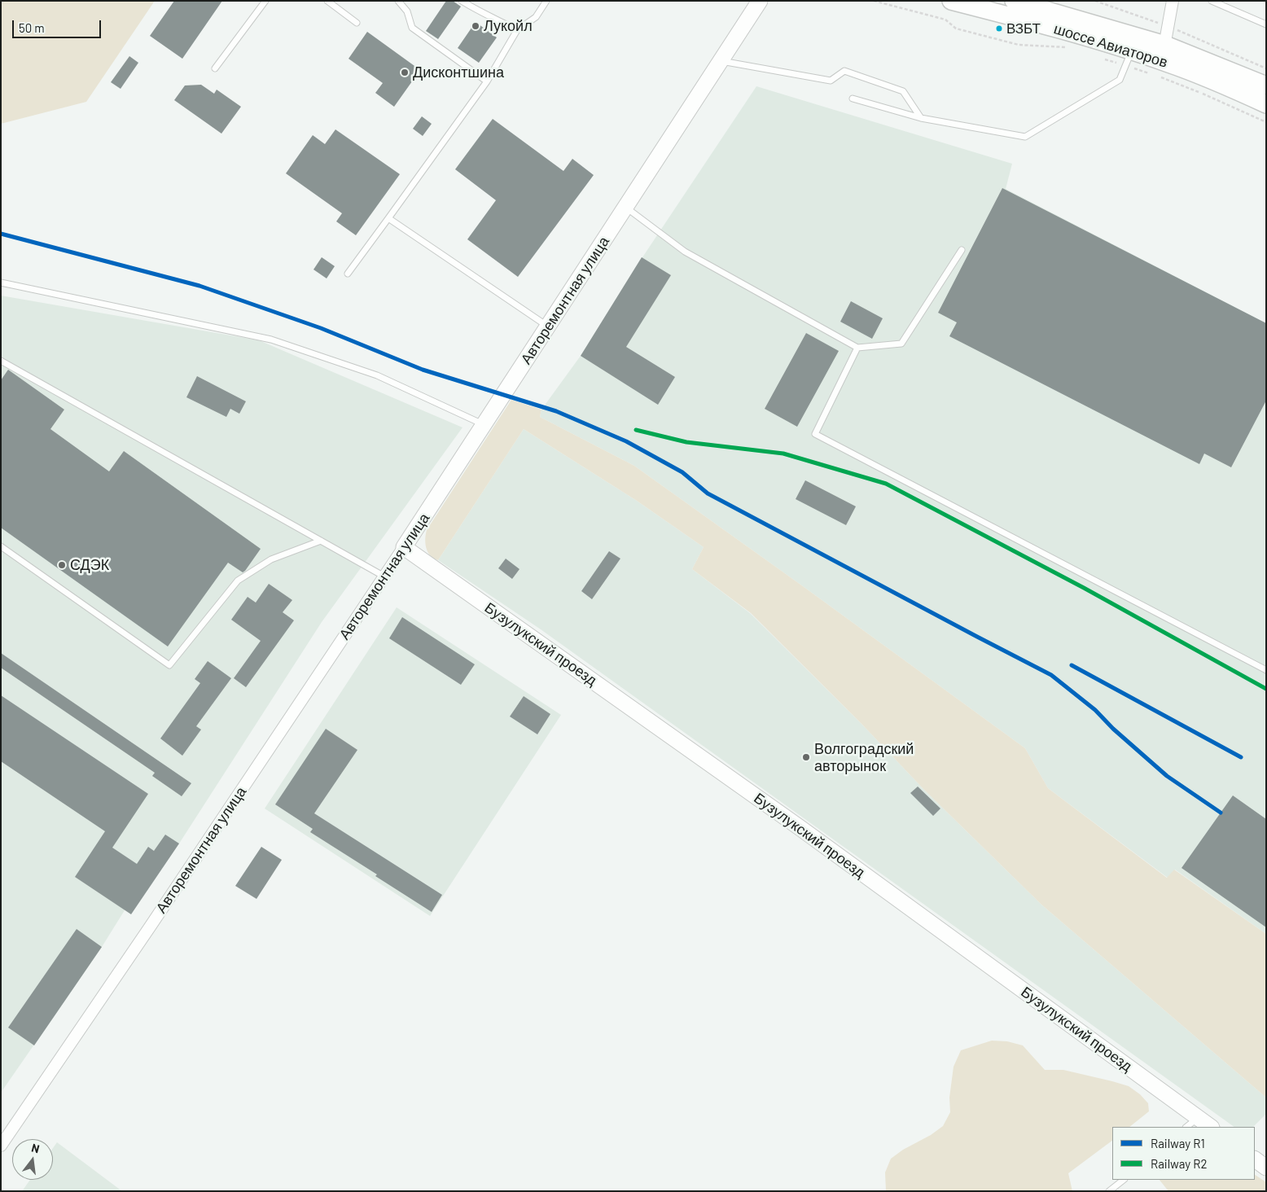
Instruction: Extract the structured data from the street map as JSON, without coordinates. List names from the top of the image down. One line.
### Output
{"streets":{"main road":["шоссе Авиаторов","Авторемонтная улица","Бузулукский проезд"]},"crossings":[["Авторемонтная улица","Бузулукский проезд"]],"places":["Лукойл","ВЗБТ","Дисконтшина","СДЭК","Волгоградский авторынок"],"lines":["rail line R1","rail line R2"],"legend":["Railway R1","Railway R2"],"scale_bar":"50 m","north":"top"}
